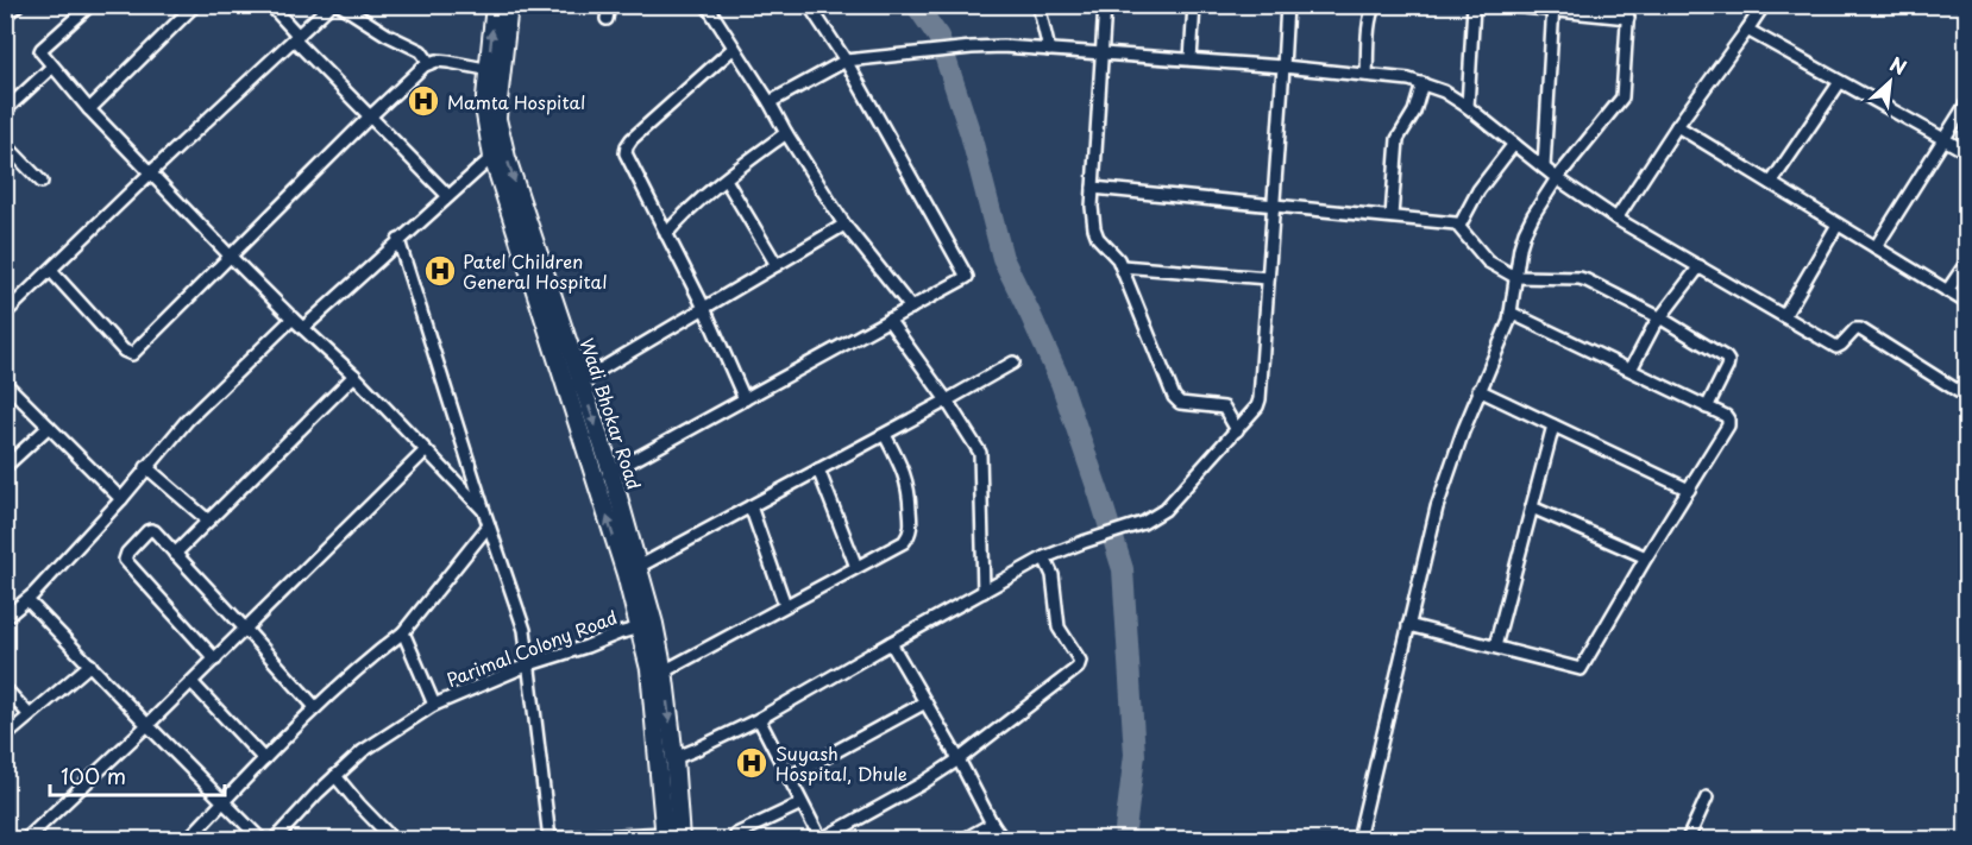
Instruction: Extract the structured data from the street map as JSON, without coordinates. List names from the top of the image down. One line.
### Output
{"streets":{"main road":["Wadi Bhokar Road"],"street":["Parimal Colony Road"]},"crossings":[["Wadi Bhokar Road","Parimal Colony Road"]],"places":{"hospital":["Mamta Hospital","Patel Children General Hospital","Suyash Hospital, Dhule"]},"scale_bar":"100 m","north":"top right"}
